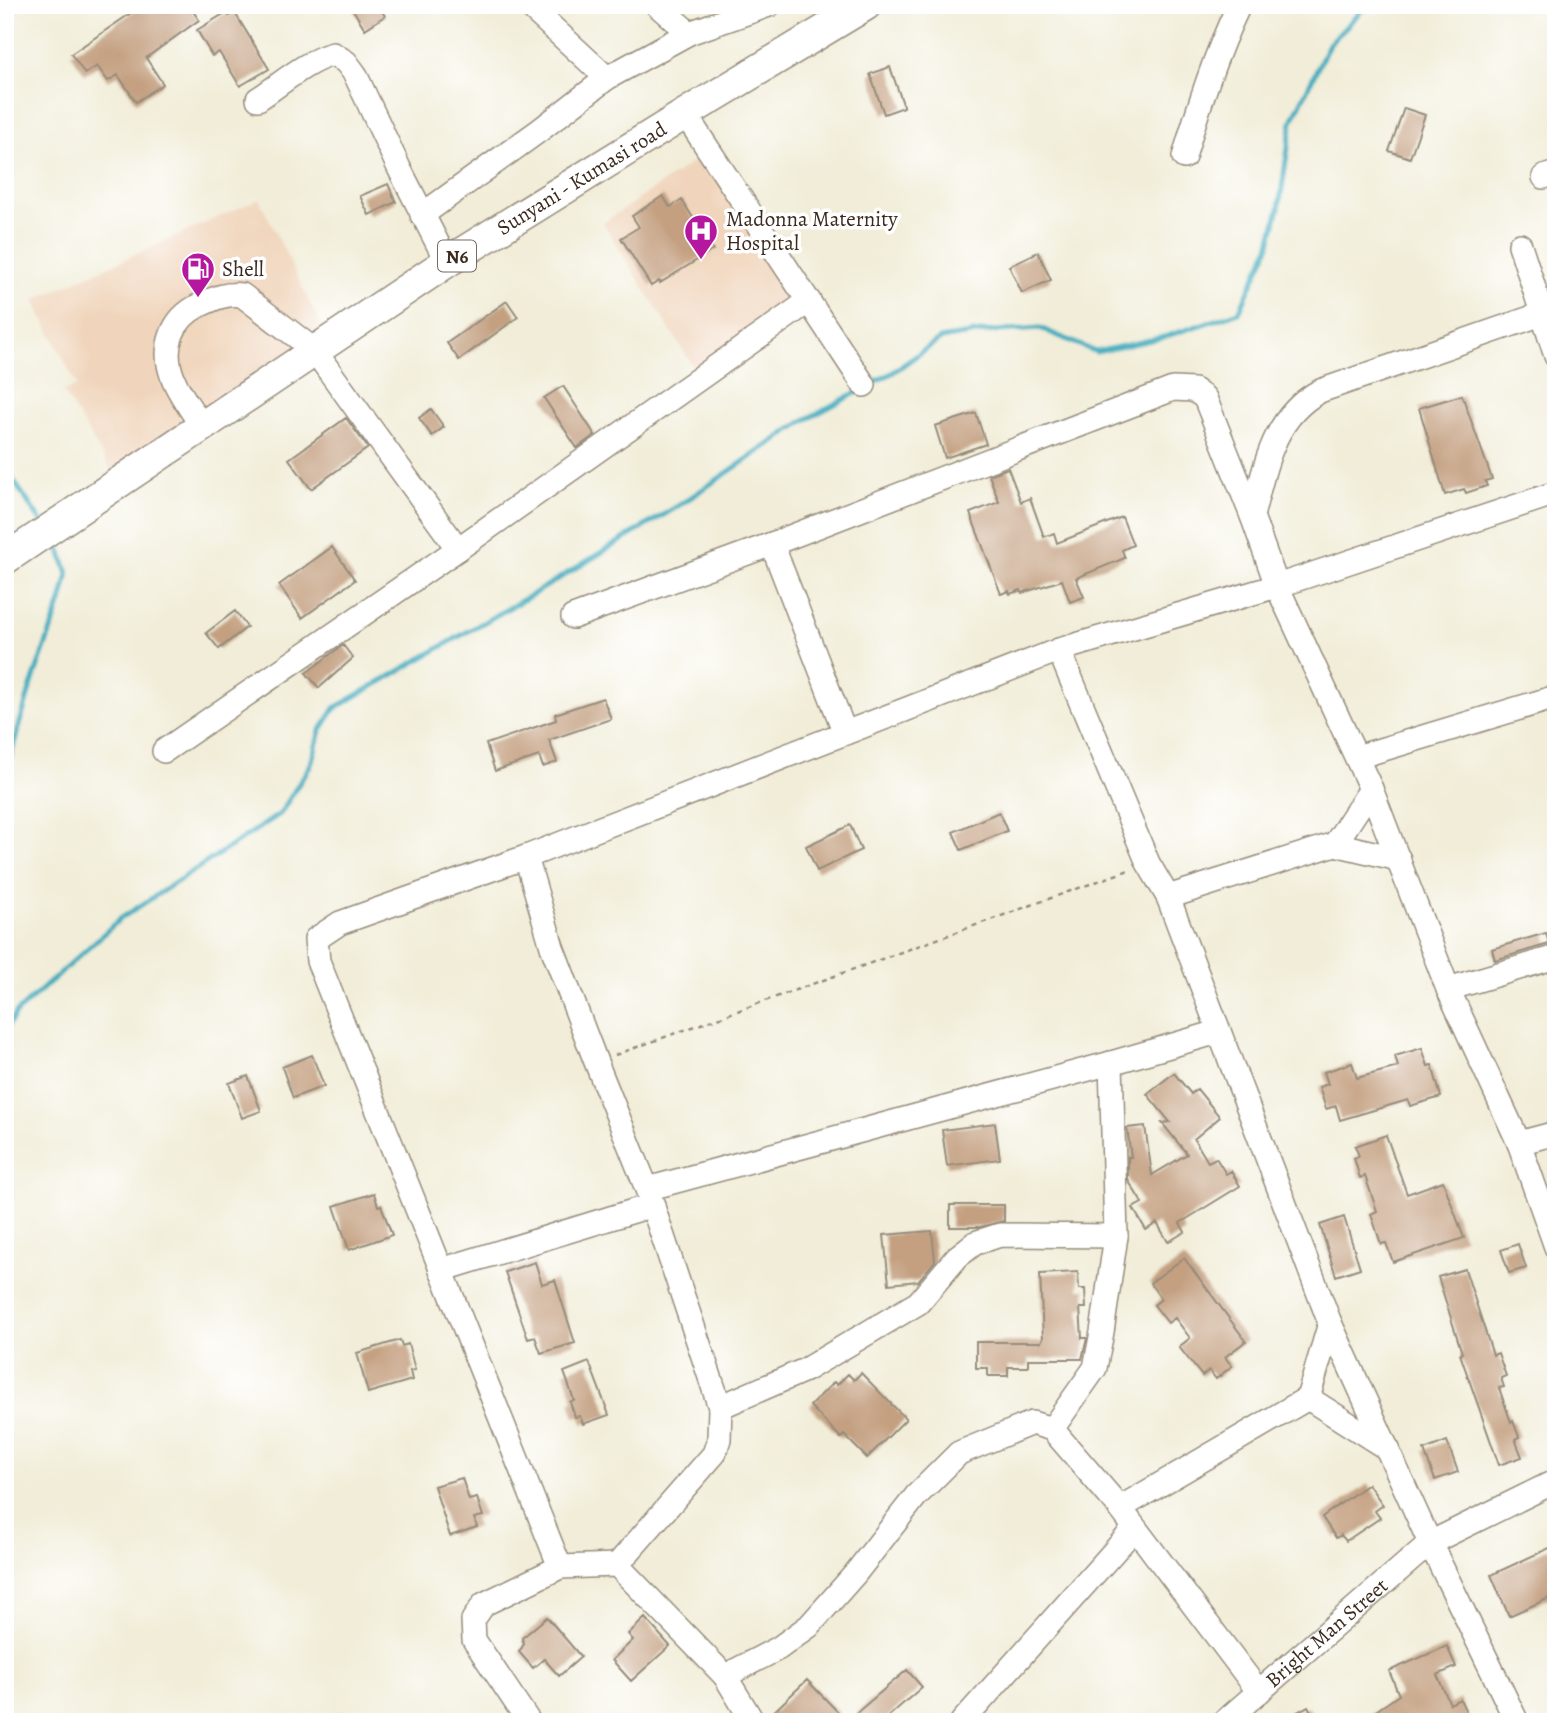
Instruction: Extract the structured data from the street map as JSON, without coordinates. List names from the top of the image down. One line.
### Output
{"streets":{"main road":["Sunyani - Kumasi road","N6"],"street":["Bright Man Street"]},"places":{"hospital":["Madonna Maternity Hospital"],"fuel station":["Shell"]}}
